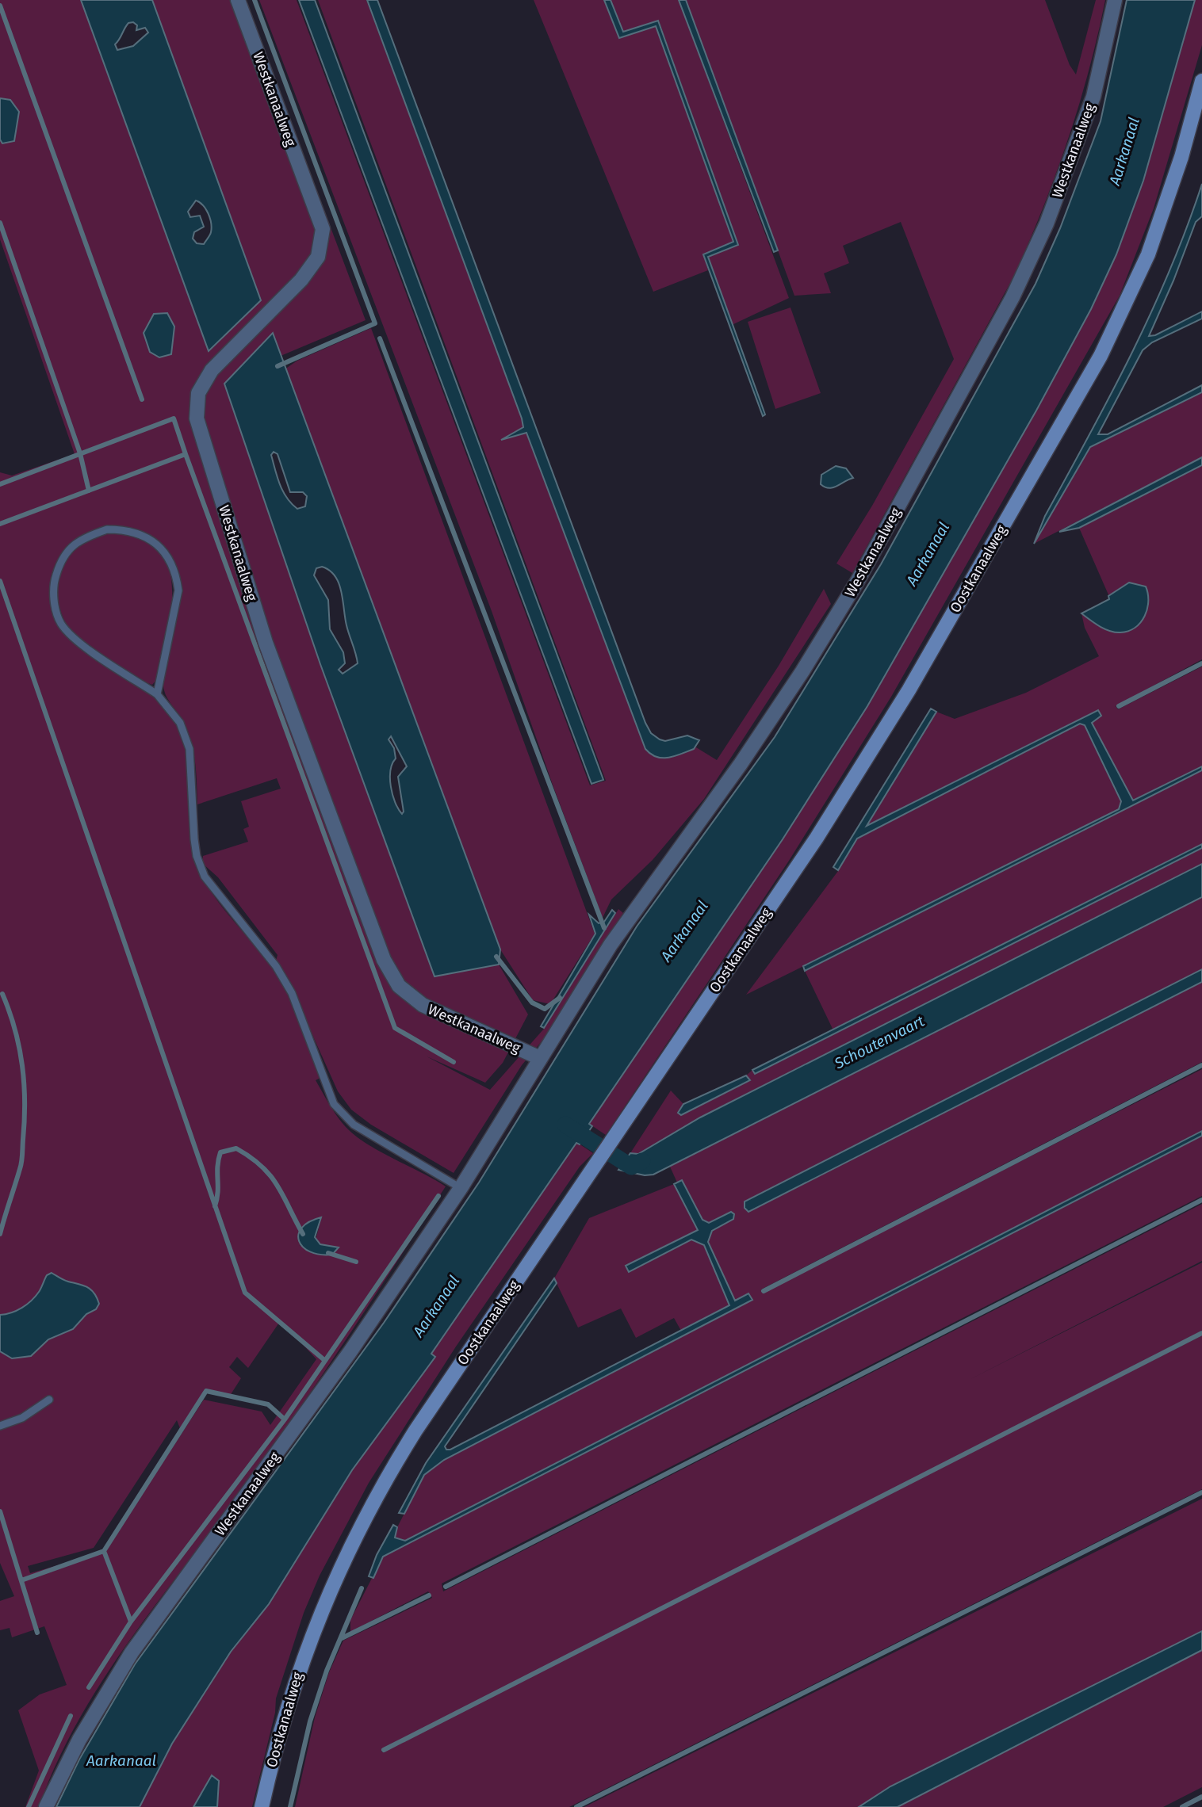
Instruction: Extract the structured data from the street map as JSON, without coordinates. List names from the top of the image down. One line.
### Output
{"streets":{"main road":["Oostkanaalweg"],"street":["Westkanaalweg"]},"water":["Aarkanaal","Schoutenvaart"]}
